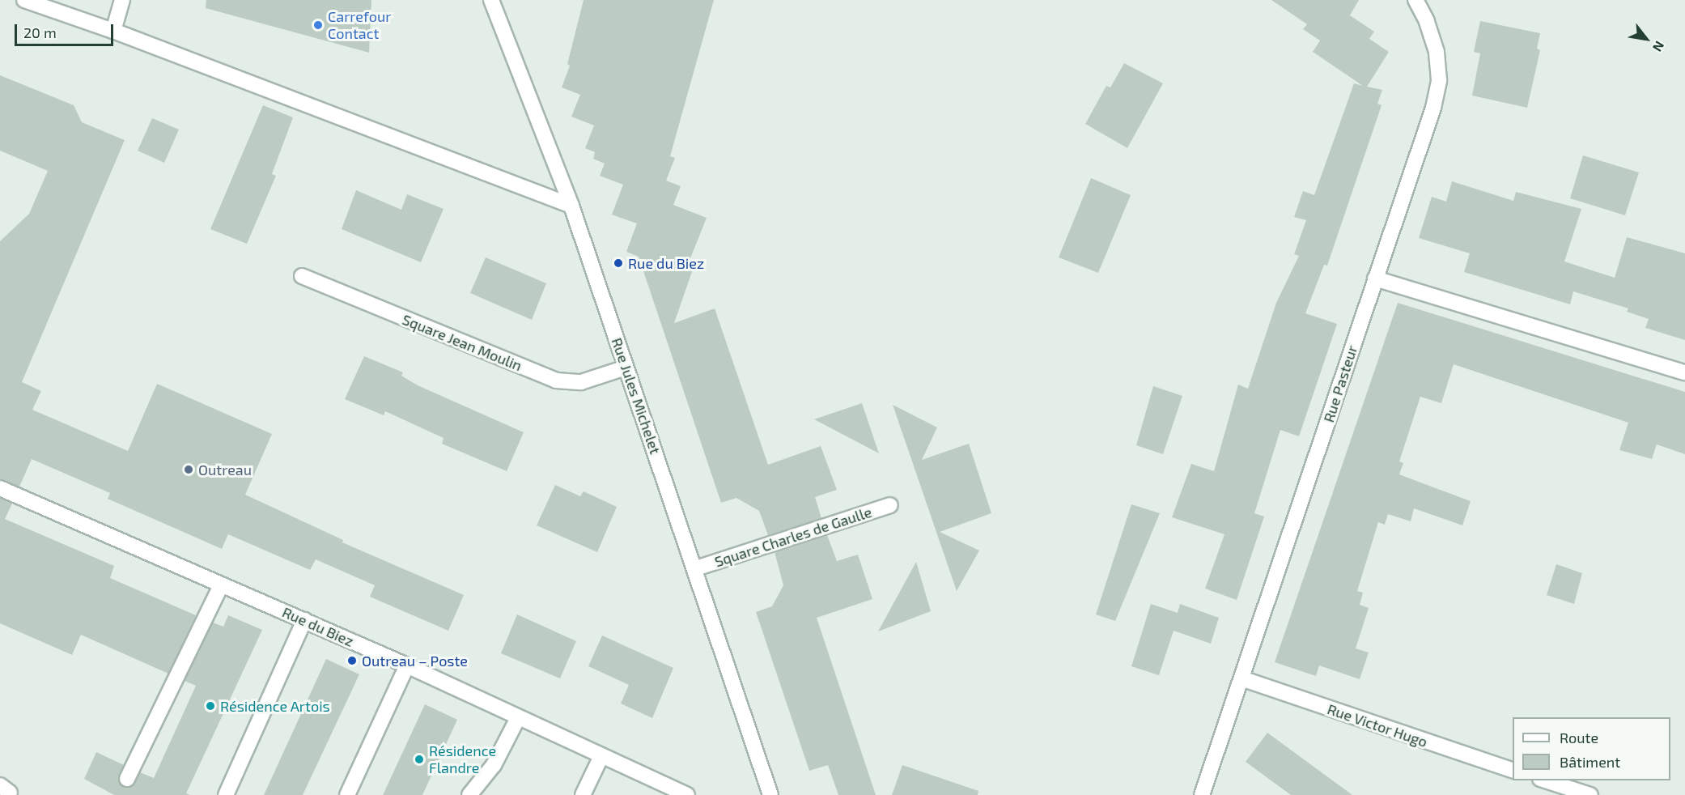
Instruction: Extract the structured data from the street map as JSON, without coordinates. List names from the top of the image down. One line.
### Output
{"streets":{"street":["Square Jean Moulin","Rue Pasteur","Rue Jules Michelet","Square Charles de Gaulle","Rue du Biez","Rue Victor Hugo"]},"crossings":[["Square Jean Moulin","Rue Jules Michelet"],["Rue Pasteur","Rue Victor Hugo"],["Rue Jules Michelet","Square Charles de Gaulle"]],"places":["Carrefour Contact","Rue du Biez","Outreau","Outreau – Poste","Résidence Artois","Résidence Flandre"],"legend":["Route","Bâtiment"],"scale_bar":"20 m","north":"bottom right"}
